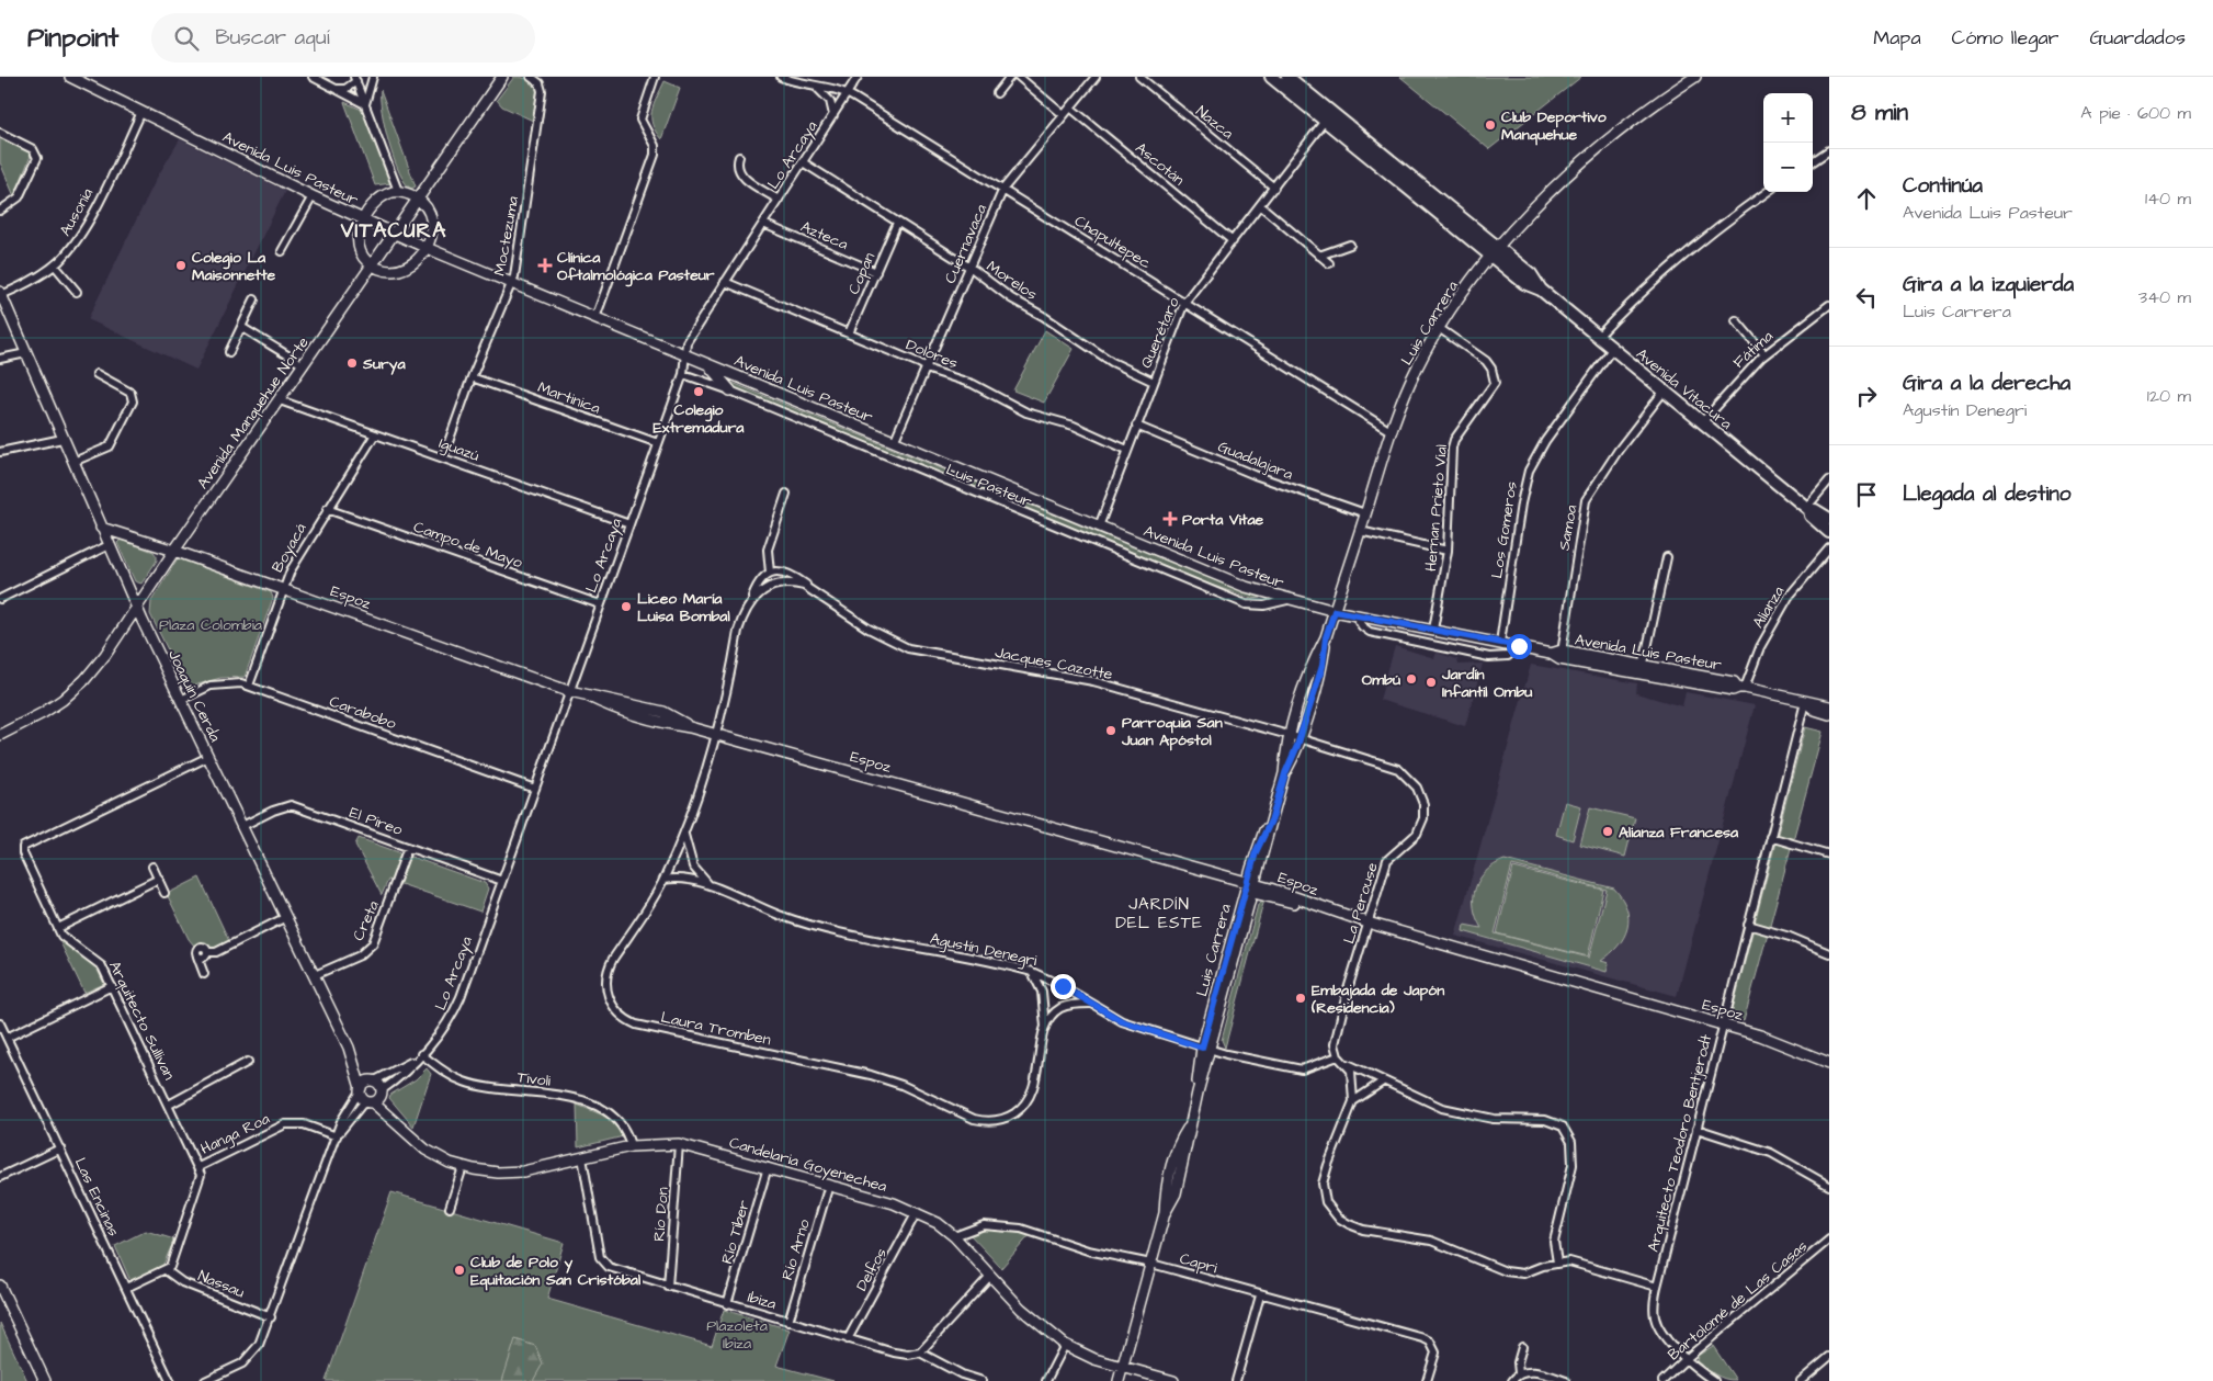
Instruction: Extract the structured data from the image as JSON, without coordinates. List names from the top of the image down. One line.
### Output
{"streets":{"main road":["Avenida Vitacura"],"street":["Nazca","Lo Arcaya","Ascotán","Avenida Luis Pasteur","Ausonia","Azteca","Moctezuma","Chapultepec","Cuernavaca","Copan","Morelos","Luis Carrera","Querétaro","Fátima","Dolores","Martinica","Avenida Manquehue Norte","Iguazú","Guadalajara","Luis Pasteur","Hernan Prieto Vial","Samoa","Los Gomeros","Campo de Mayo","Boyacá","Espoz","Alianza","Jacques Cazotte","Joaquín Cerda","Carabobo","El Pireo","La Perouse","Creta","Agustín Denegri","Arquitecto Sullivan","Laura Tromben","Tivoli","Hanga Roa","Arquitecto Teodoro Bentjerodt","Candelaria Goyenechea","Las Encinas","Río Don","Río Tíber","Río Arno","Capri","Delfos","Nassau","Ibiza","Bartolomé de Las Casas"]},"crossings":[["Nazca","Querétaro"],["Lo Arcaya","Avenida Luis Pasteur"],["Lo Arcaya","Azteca"],["Lo Arcaya","Chapultepec"],["Lo Arcaya","Morelos"],["Lo Arcaya","Dolores"],["Lo Arcaya","Martinica"],["Lo Arcaya","Iguazú"],["Lo Arcaya","Luis Pasteur"],["Lo Arcaya","Campo de Mayo"],["Lo Arcaya","Espoz"],["Lo Arcaya","Joaquín Cerda"],["Lo Arcaya","Carabobo"],["Lo Arcaya","El Pireo"],["Lo Arcaya","Tivoli"],["Lo Arcaya","Candelaria Goyenechea"],["Ascotán","Cuernavaca"],["Ascotán","Querétaro"],["Avenida Luis Pasteur","Ausonia"],["Avenida Luis Pasteur","Moctezuma"],["Avenida Luis Pasteur","Cuernavaca"],["Avenida Luis Pasteur","Luis Carrera"],["Avenida Luis Pasteur","Querétaro"],["Avenida Luis Pasteur","Avenida Manquehue Norte"],["Avenida Luis Pasteur","Luis Pasteur"],["Avenida Luis Pasteur","Hernan Prieto Vial"],["Avenida Luis Pasteur","Samoa"],["Avenida Luis Pasteur","Los Gomeros"],["Avenida Luis Pasteur","Alianza"],["Avenida Luis Pasteur","Arquitecto Teodoro Bentjerodt"],["Ausonia","Joaquín Cerda"],["Azteca","Copan"],["Moctezuma","Martinica"],["Moctezuma","Iguazú"],["Chapultepec","Cuernavaca"],["Chapultepec","Luis Carrera"],["Chapultepec","Querétaro"],["Cuernavaca","Morelos"],["Cuernavaca","Dolores"],["Copan","Morelos"],["Copan","Dolores"],["Morelos","Querétaro"],["Luis Carrera","Avenida Vitacura"],["Luis Carrera","Guadalajara"],["Luis Carrera","Hernan Prieto Vial"],["Luis Carrera","Espoz"],["Luis Carrera","Jacques Cazotte"],["Luis Carrera","La Perouse"],["Luis Carrera","Agustín Denegri"],["Luis Carrera","Candelaria Goyenechea"],["Luis Carrera","Capri"],["Querétaro","Dolores"],["Querétaro","Avenida Vitacura"],["Querétaro","Guadalajara"],["Fátima","Avenida Vitacura"],["Avenida Vitacura","Samoa"],["Avenida Vitacura","Los Gomeros"],["Avenida Manquehue Norte","Iguazú"],["Avenida Manquehue Norte","Espoz"],["Avenida Manquehue Norte","Joaquín Cerda"],["Iguazú","Boyacá"],["Campo de Mayo","Boyacá"],["Boyacá","Espoz"],["Boyacá","Carabobo"],["Espoz","Joaquín Cerda"],["Espoz","La Perouse"],["Espoz","Laura Tromben"],["Espoz","Arquitecto Teodoro Bentjerodt"],["Jacques Cazotte","La Perouse"],["Joaquín Cerda","Carabobo"],["Joaquín Cerda","El Pireo"],["Joaquín Cerda","Creta"],["Joaquín Cerda","Arquitecto Sullivan"],["Joaquín Cerda","Candelaria Goyenechea"],["El Pireo","Creta"],["La Perouse","Agustín Denegri"],["Agustín Denegri","Laura Tromben"],["Arquitecto Sullivan","Hanga Roa"],["Tivoli","Candelaria Goyenechea"],["Hanga Roa","Nassau"],["Arquitecto Teodoro Bentjerodt","Bartolomé de Las Casas"],["Candelaria Goyenechea","Río Don"],["Candelaria Goyenechea","Río Tíber"],["Candelaria Goyenechea","Río Arno"],["Candelaria Goyenechea","Capri"],["Candelaria Goyenechea","Delfos"],["Candelaria Goyenechea","Ibiza"],["Río Don","Ibiza"],["Río Tíber","Ibiza"],["Río Arno","Ibiza"],["Delfos","Ibiza"]],"districts":["VITACURA","JARDÍN DEL ESTE"],"parks":["Plaza Colombia","Plazoleta Ibiza"],"places":{"other":["Club Deportivo Manquehue","Colegio La Maisonnette","Surya","Colegio Extremadura","Liceo María Luisa Bombal","Ombú","Jardín Infantil Ombu","Parroquia San Juan Apóstol","Alianza Francesa","Embajada de Japón (Residencia)","Club de Polo y Equitación San Cristóbal"],"health":["Clínica Oftalmológica Pasteur","Porta Vitae"]},"page":{"header":"Pinpoint","search":"Buscar aquí","nav":["Mapa","Cómo llegar","Guardados"],"heading":["8 min","A pie · 600 m"],"map_buttons":["+","−"],"list":[["Continúa","Avenida Luis Pasteur","140 m"],["Gira a la izquierda","Luis Carrera","340 m"],["Gira a la derecha","Agustín Denegri","120 m"],"Llegada al destino"]}}
